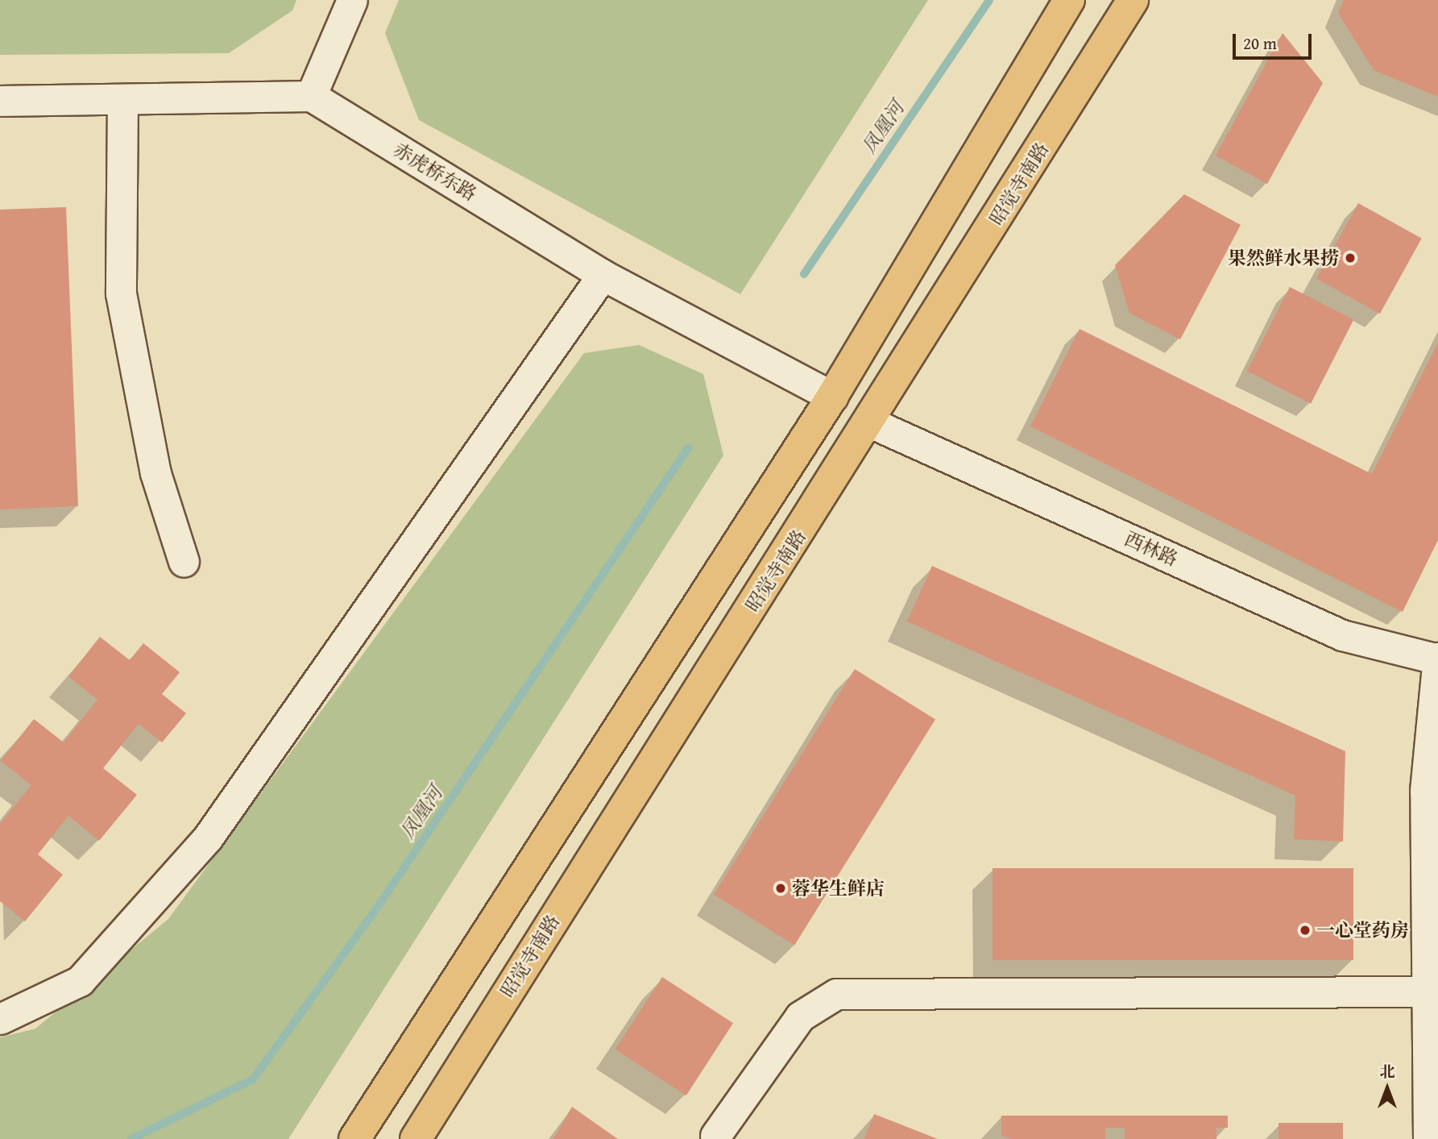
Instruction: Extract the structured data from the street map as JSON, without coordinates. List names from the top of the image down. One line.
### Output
{"streets":{"main road":["昭觉寺南路"],"street":["赤虎桥东路","西林路"]},"crossings":[["昭觉寺南路","西林路"]],"water":["凤凰河"],"places":["果然鲜水果捞","蓉华生鲜店","一心堂药房"],"scale_bar":"20 m","north":"top"}
